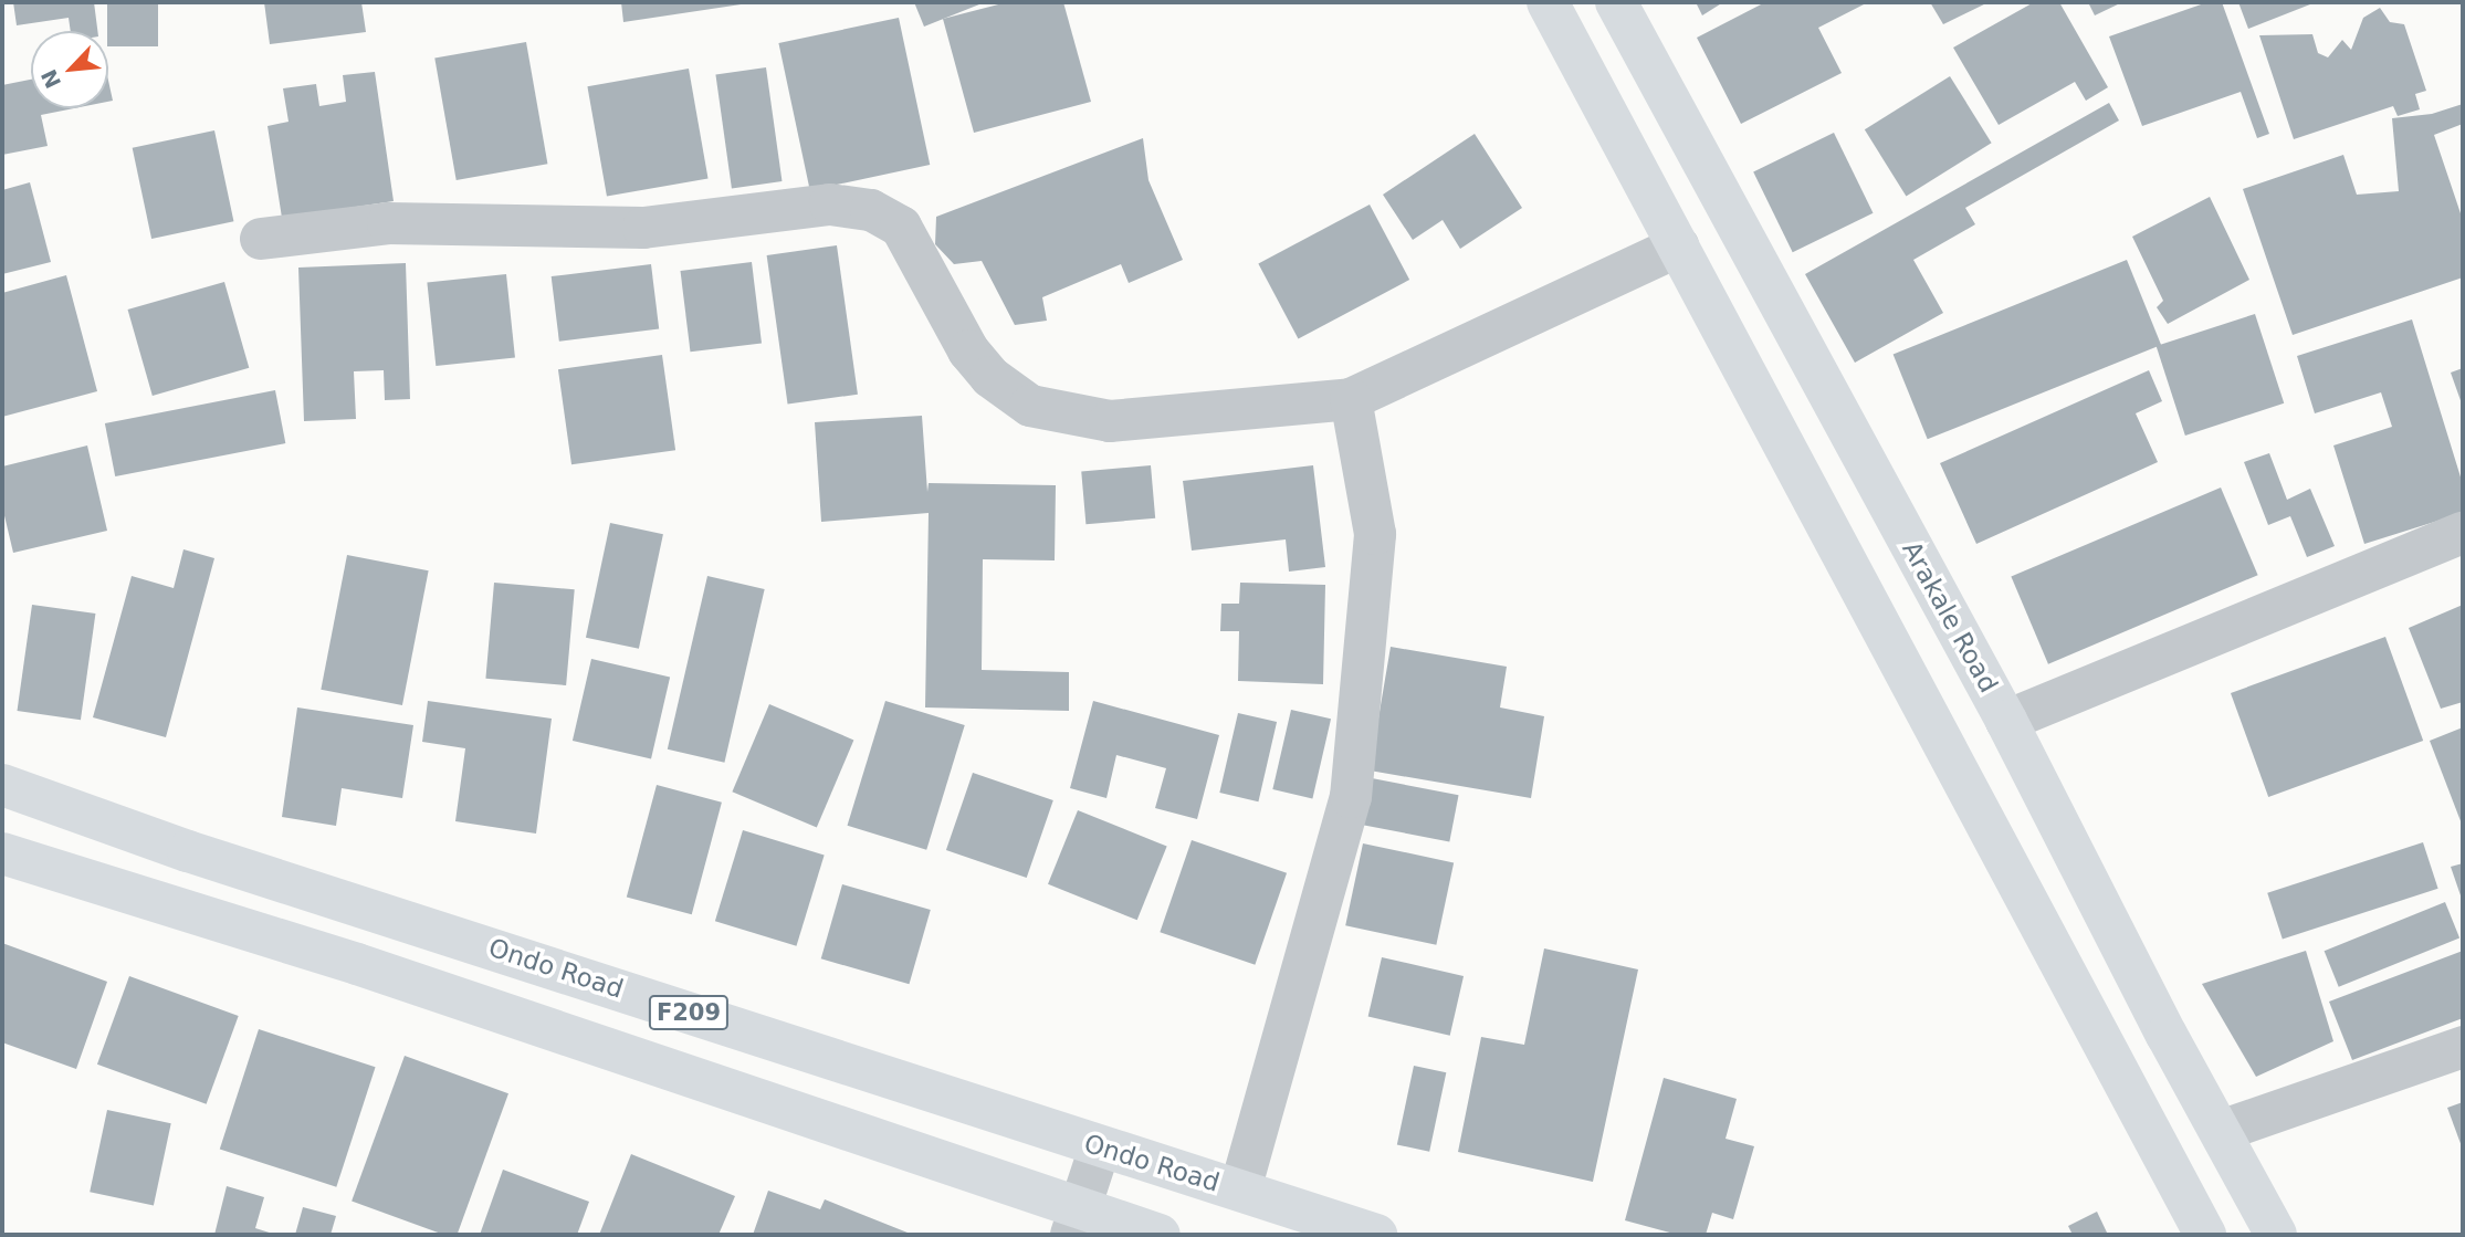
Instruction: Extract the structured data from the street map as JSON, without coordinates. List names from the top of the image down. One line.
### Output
{"streets":{"main road":["Arakale Road","Ondo Road","F209"]},"north":"bottom left"}
